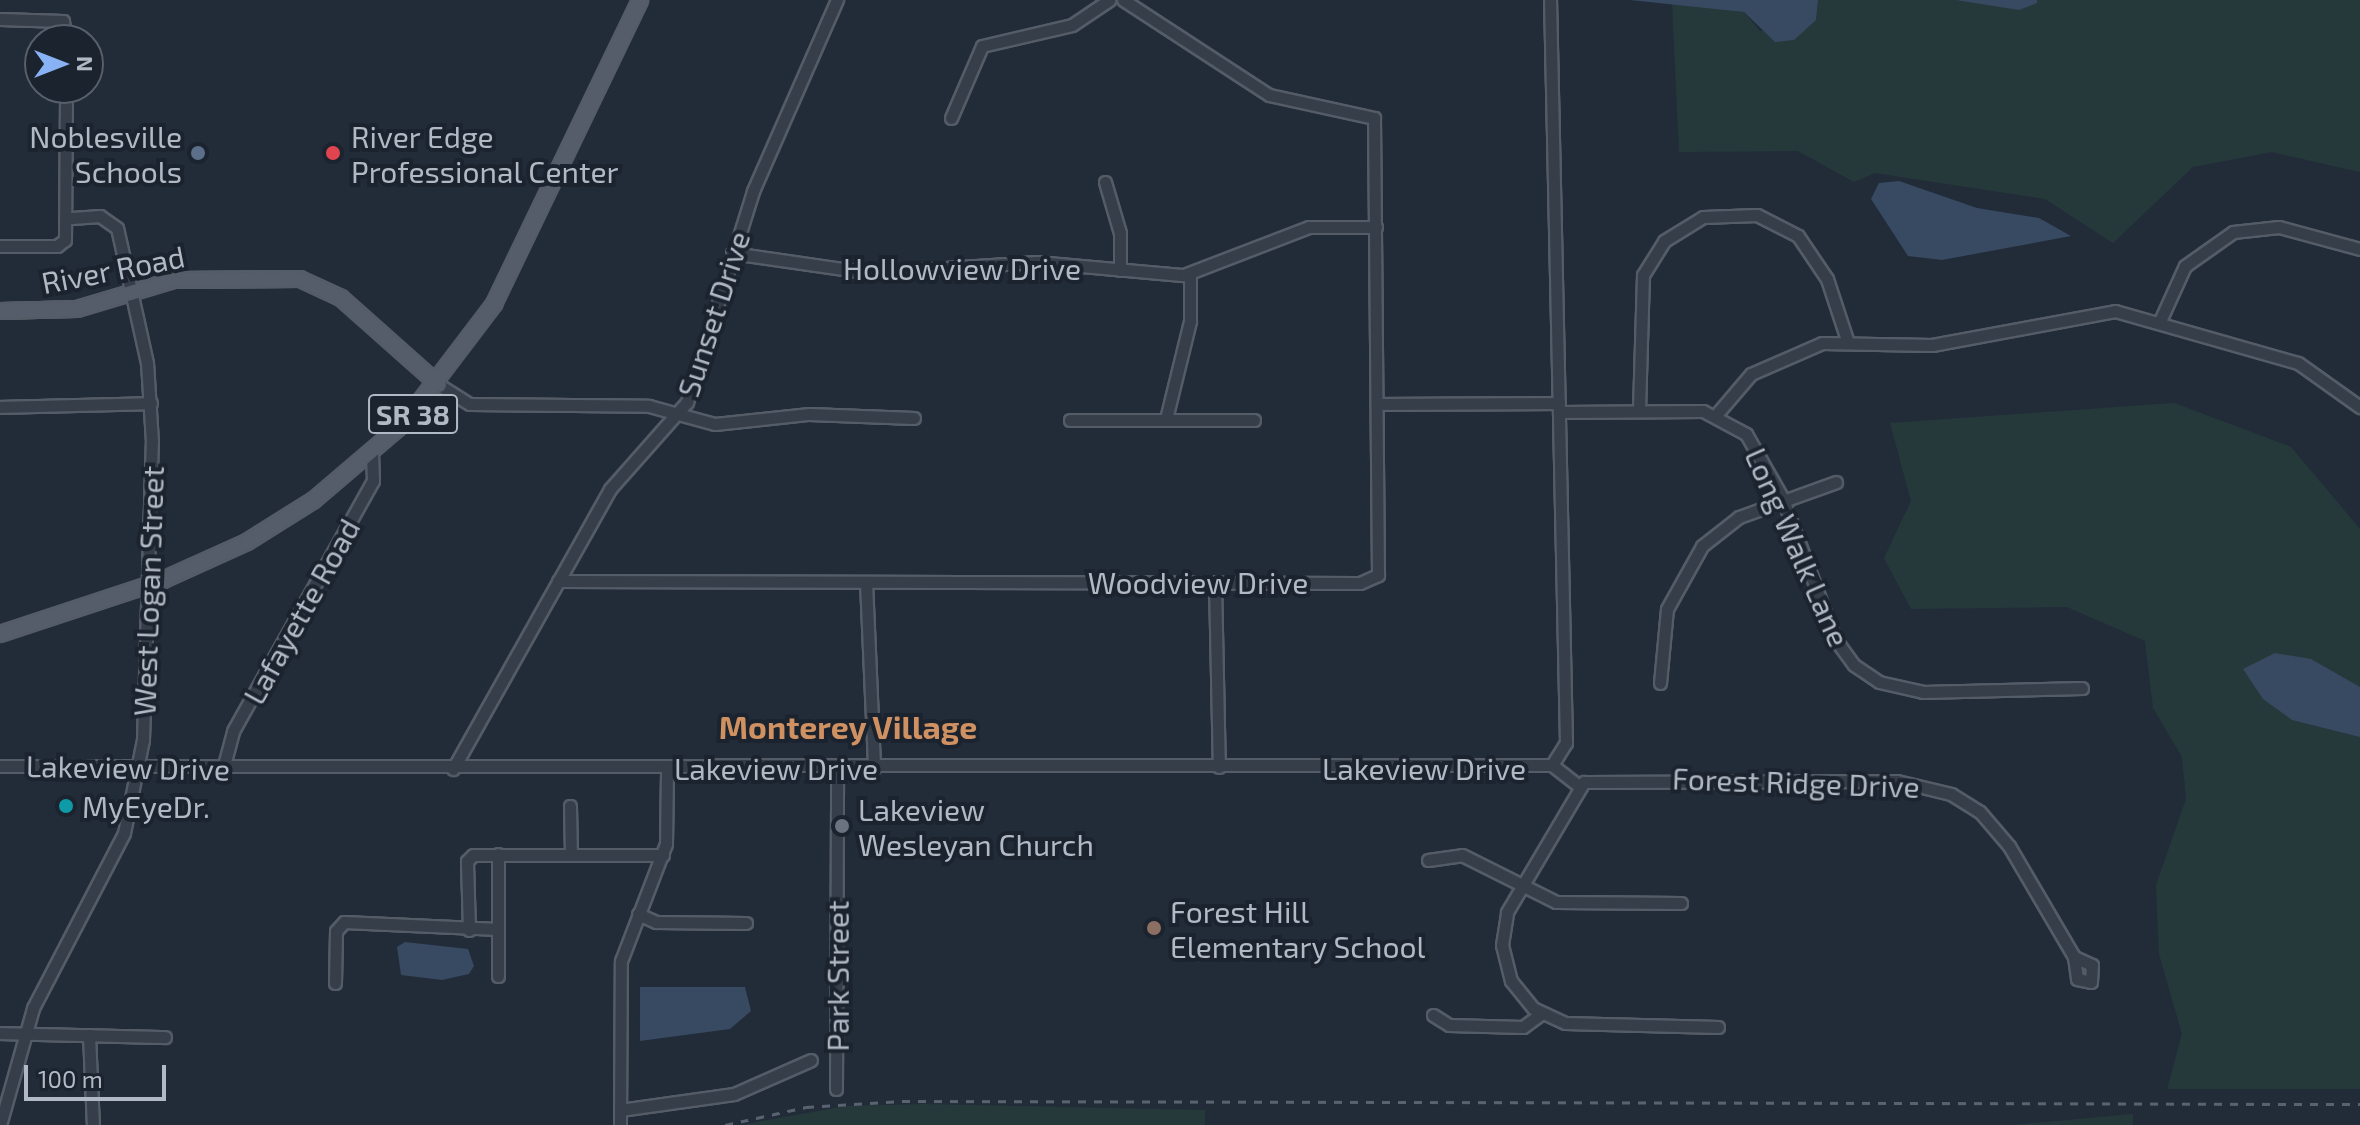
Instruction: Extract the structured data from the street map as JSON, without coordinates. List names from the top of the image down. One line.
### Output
{"streets":{"main road":["River Road","SR 38"],"street":["Hollowview Drive","Sunset Drive","Long Walk Lane","Woodview Drive","West Logan Street","Lafayette Road","Lakeview Drive","Forest Ridge Drive","Park Street"]},"crossings":[["Hollowview Drive","Sunset Drive"],["Hollowview Drive","Woodview Drive"],["River Road","SR 38"],["River Road","West Logan Street"],["Sunset Drive","Woodview Drive"],["Sunset Drive","Lakeview Drive"],["SR 38","West Logan Street"],["SR 38","Lafayette Road"],["West Logan Street","Lakeview Drive"],["Lafayette Road","Lakeview Drive"],["Lakeview Drive","Forest Ridge Drive"],["Lakeview Drive","Park Street"]],"districts":["Monterey Village"],"places":["Noblesville Schools","River Edge Professional Center","MyEyeDr.","Lakeview Wesleyan Church","Forest Hill Elementary School"],"scale_bar":"100 m","north":"right"}
